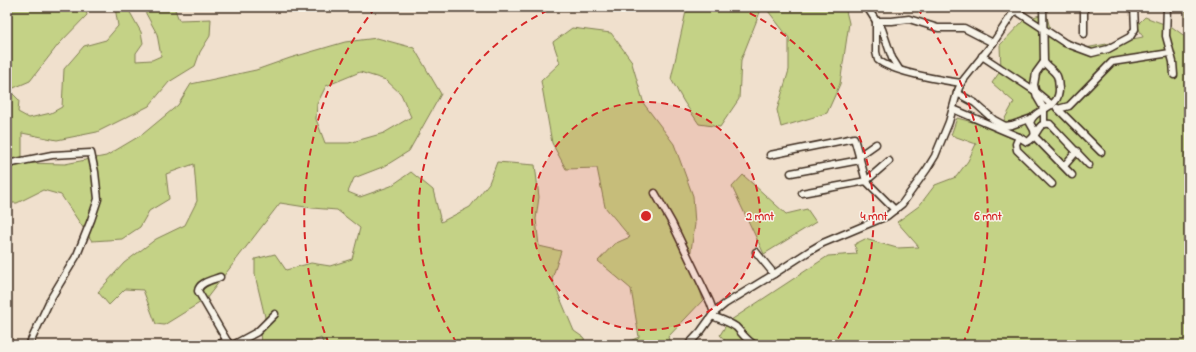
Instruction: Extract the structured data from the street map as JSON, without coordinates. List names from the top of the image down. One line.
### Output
{"rings":["2 mnt","4 mnt","6 mnt"]}
